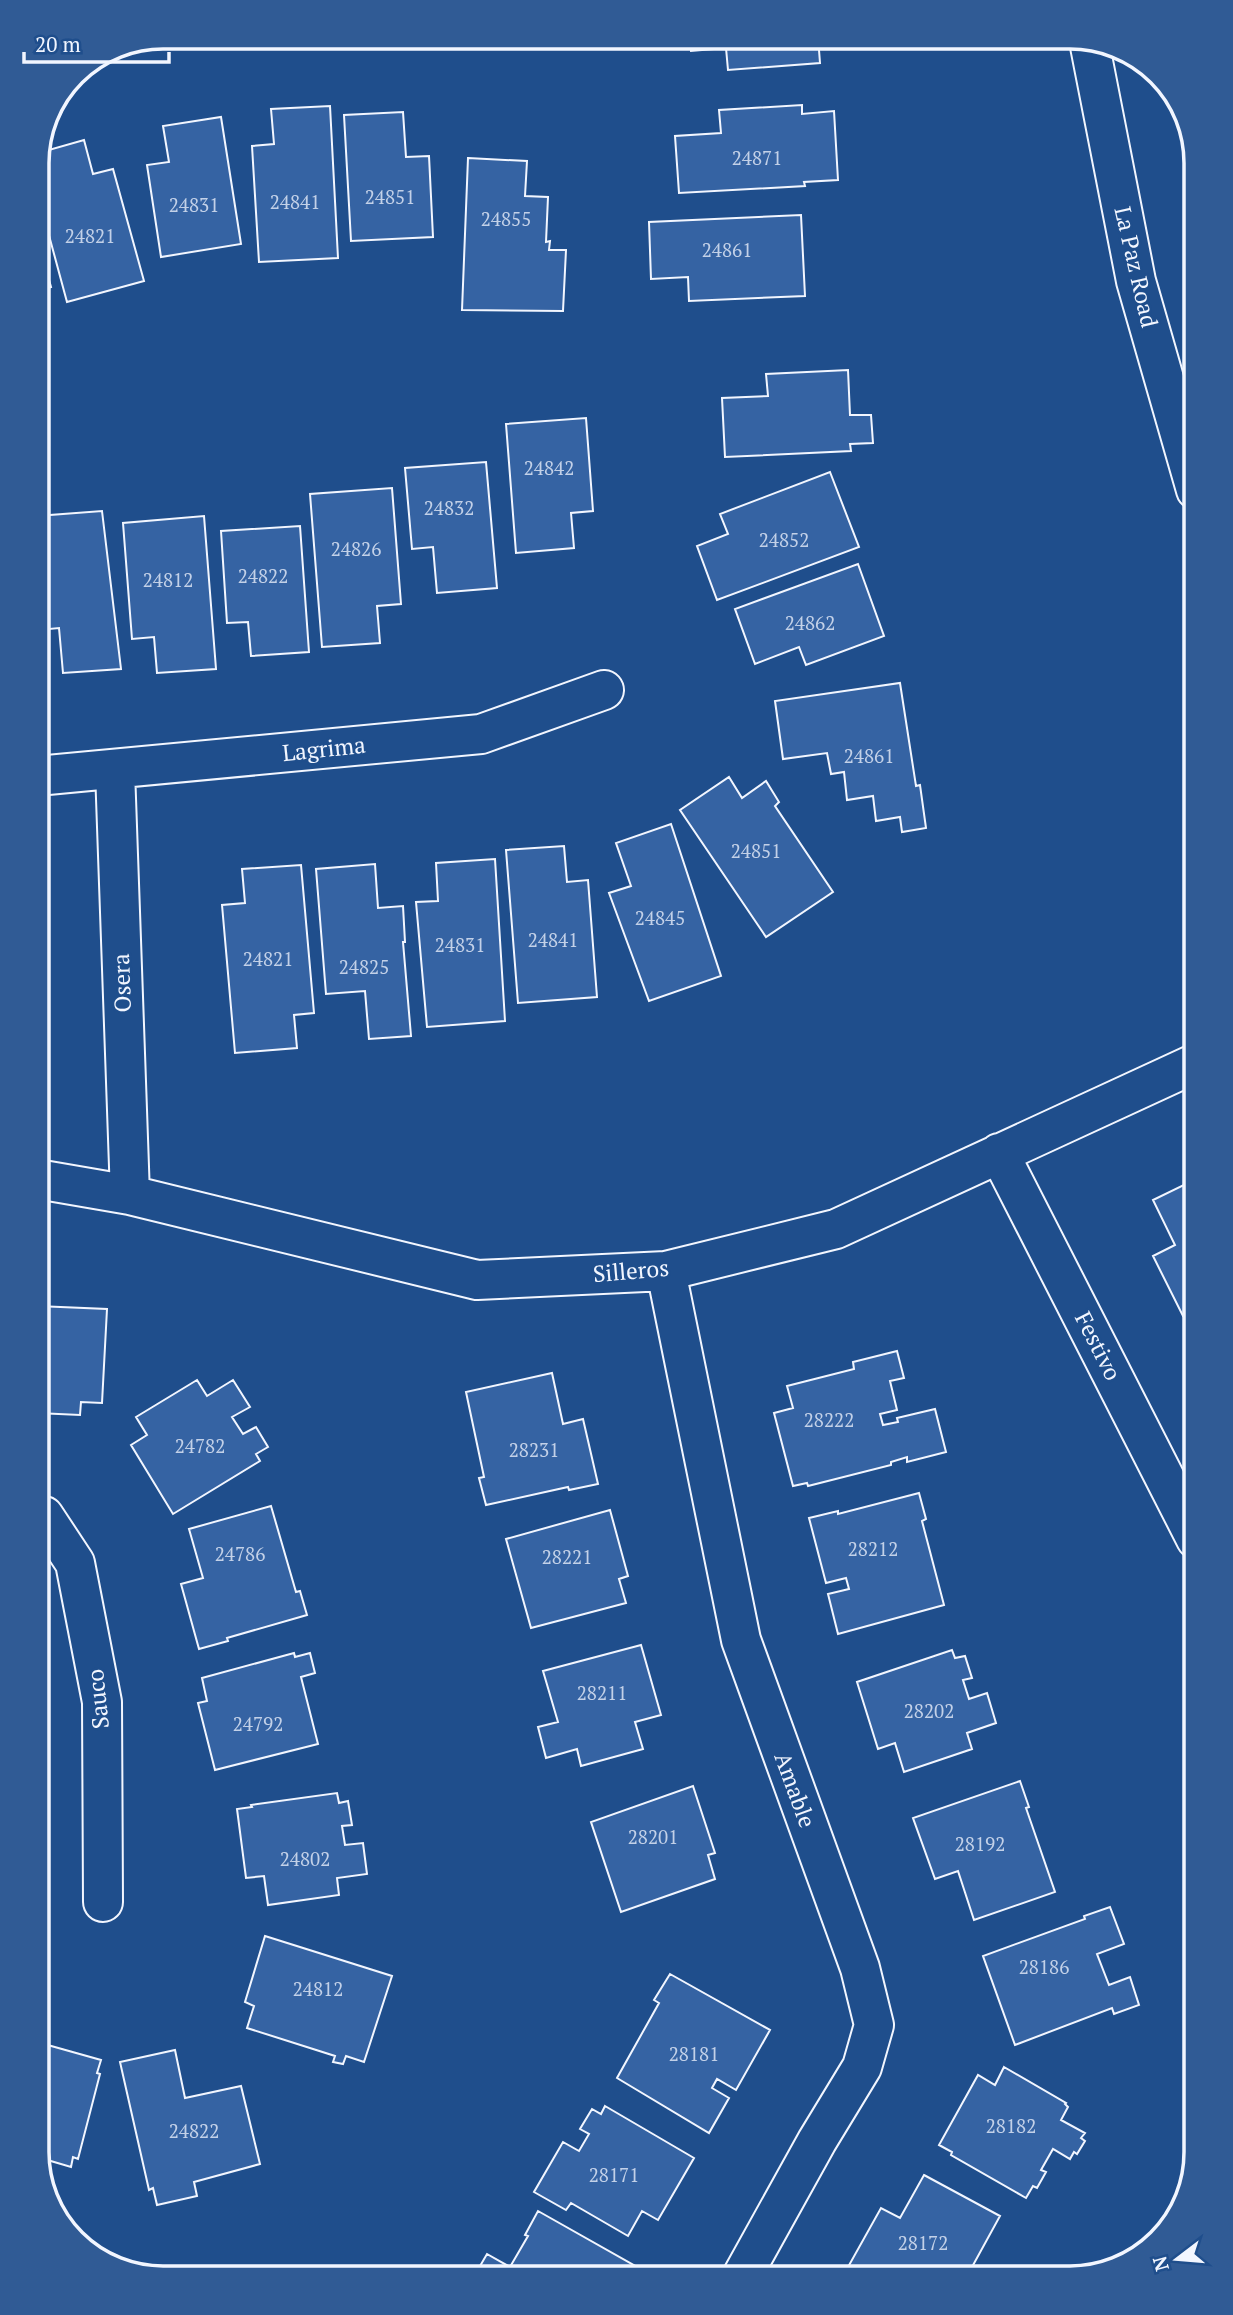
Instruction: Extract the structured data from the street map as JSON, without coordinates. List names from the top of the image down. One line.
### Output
{"streets":{"street":["La Paz Road","Lagrima","Osera","Silleros","Festivo","Sauco","Amable"]},"crossings":[["Lagrima","Osera"],["Osera","Silleros"],["Silleros","Festivo"],["Silleros","Amable"]],"house_numbers":["24871","24851","24841","24831","24855","24821","24861","24842","24832","24852","24826","24822","24812","24862","24861","24851","24845","24841","24831","24821","24825","28222","24782","28231","28212","24786","28221","28211","28202","24792","28201","28192","24802","28186","24812","28181","28182","24822","28171","28172"],"scale_bar":"20 m","north":"left"}
